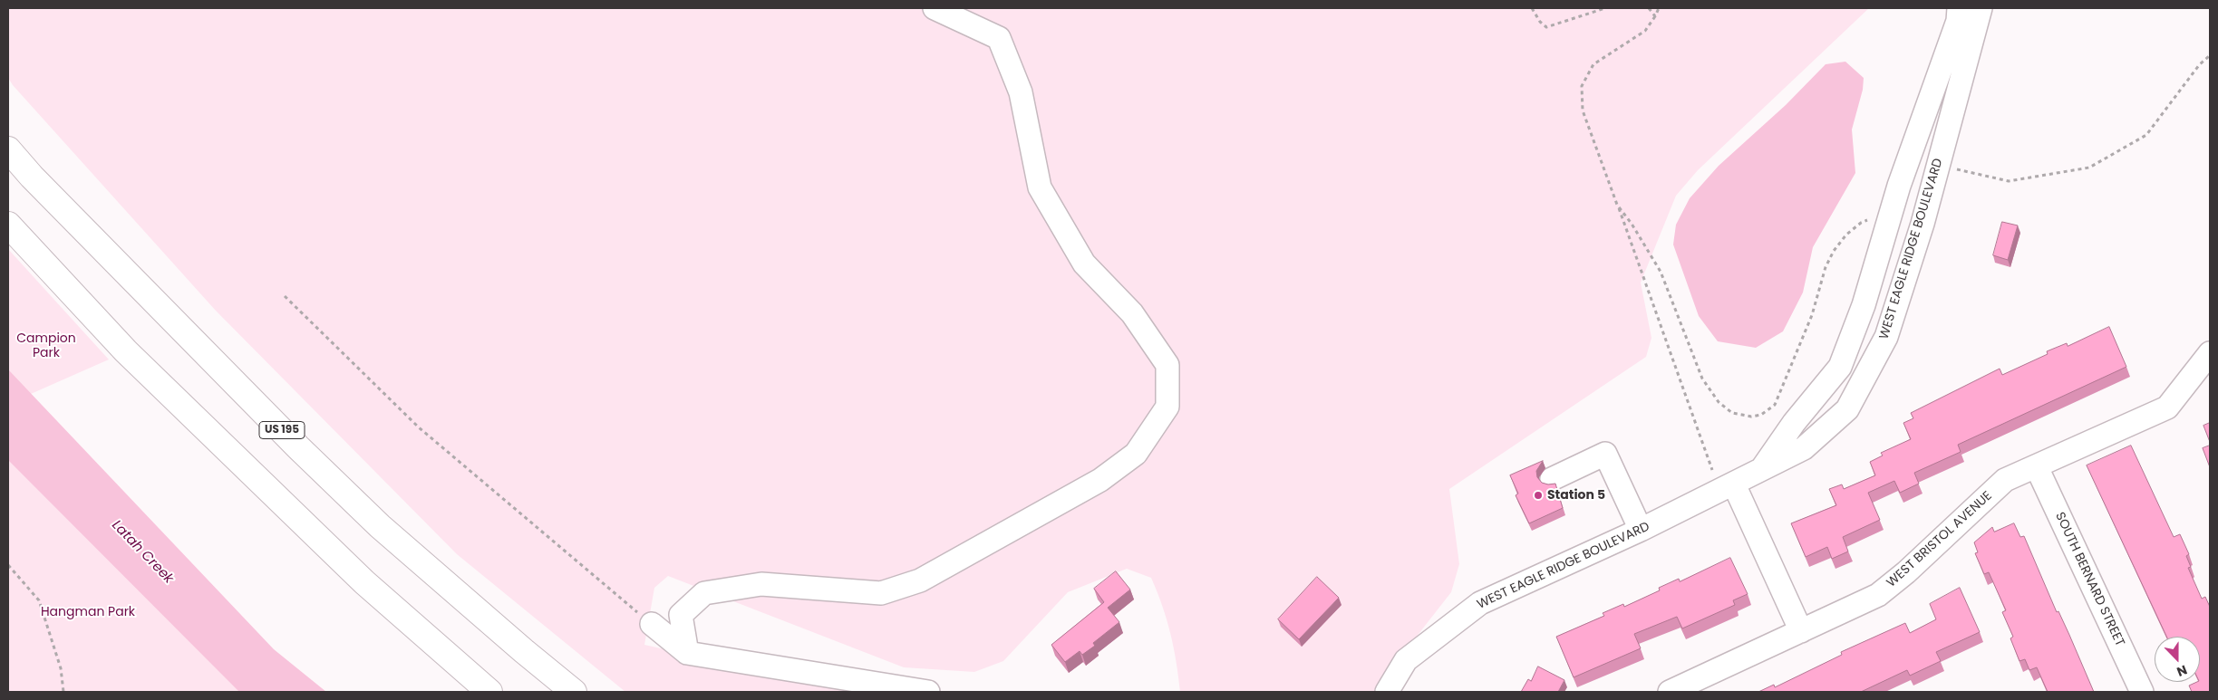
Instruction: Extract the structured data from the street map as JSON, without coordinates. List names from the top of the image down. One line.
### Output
{"streets":{"highway":["US 195"],"street":["WEST EAGLE RIDGE BOULEVARD","WEST BRISTOL AVENUE","SOUTH BERNARD STREET"]},"crossings":[["WEST BRISTOL AVENUE","SOUTH BERNARD STREET"]],"water":["Latah Creek"],"parks":["Campion Park","Hangman Park"],"places":["Station 5"],"north":"bottom"}
